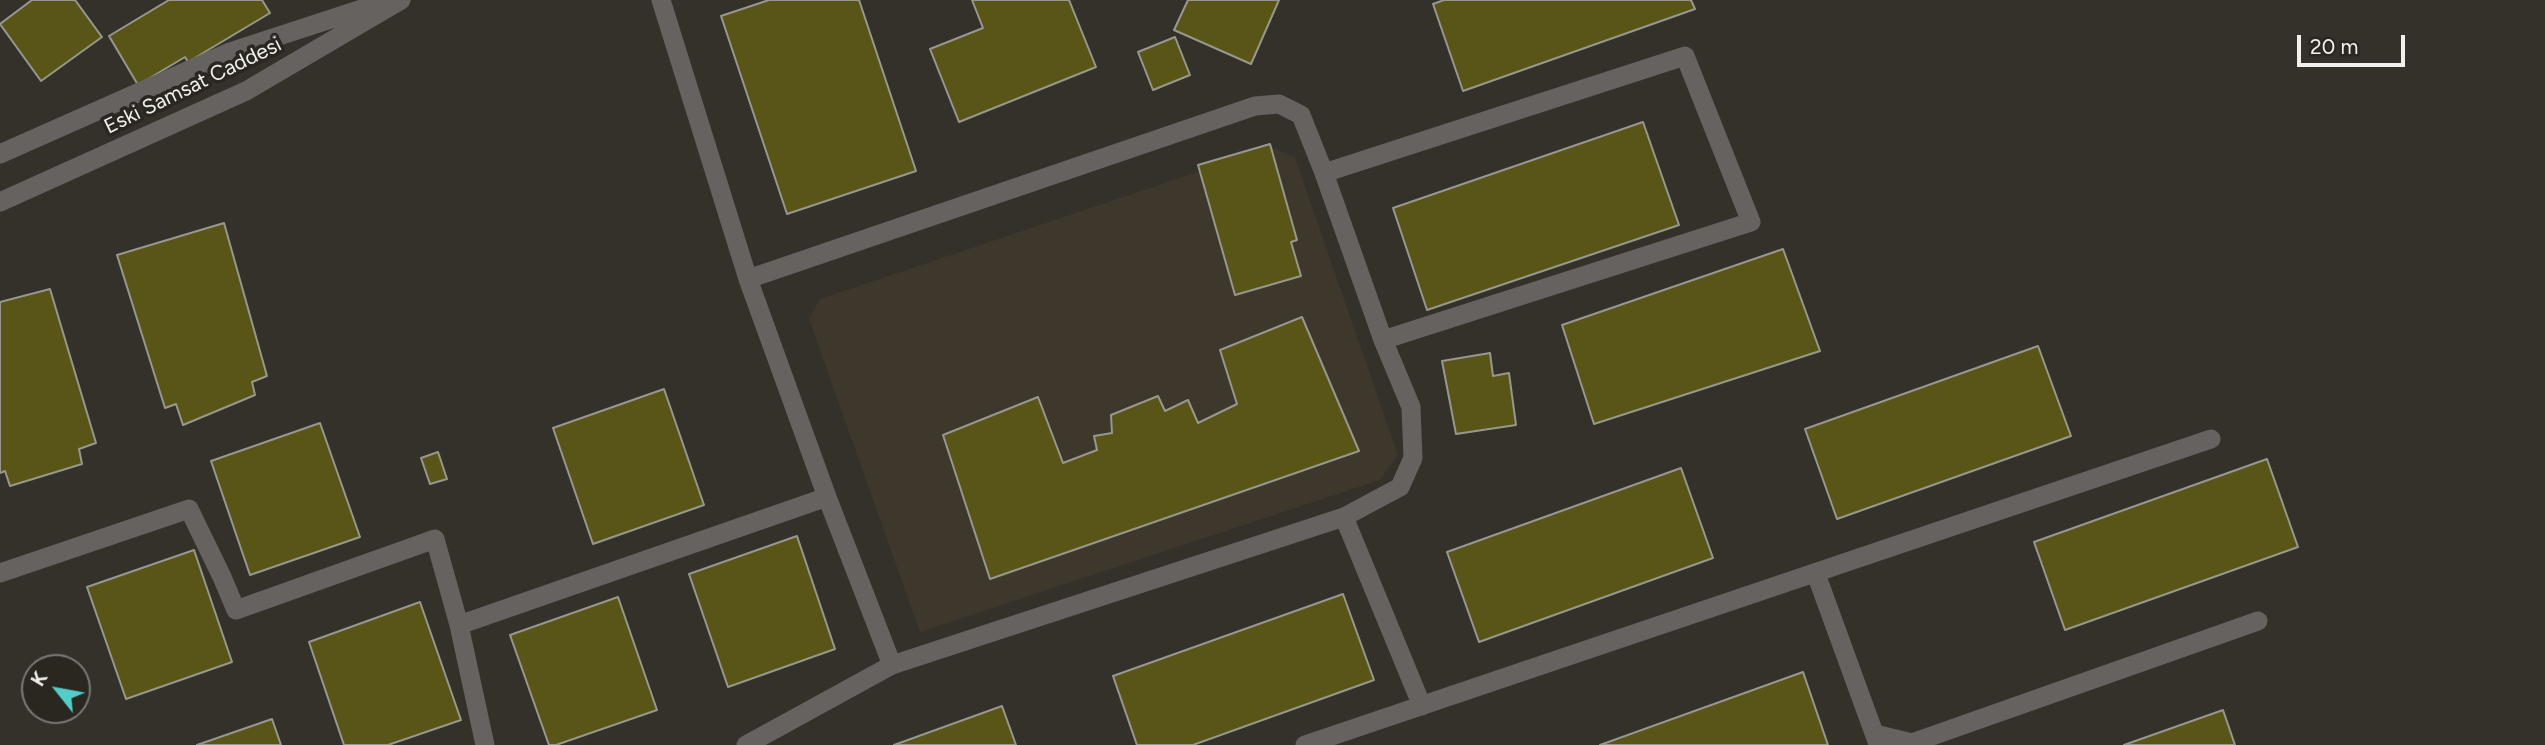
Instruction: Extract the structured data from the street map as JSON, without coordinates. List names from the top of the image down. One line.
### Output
{"streets":{"street":["Eski Samsat Caddesi"]},"scale_bar":"20 m","north":"top left"}
